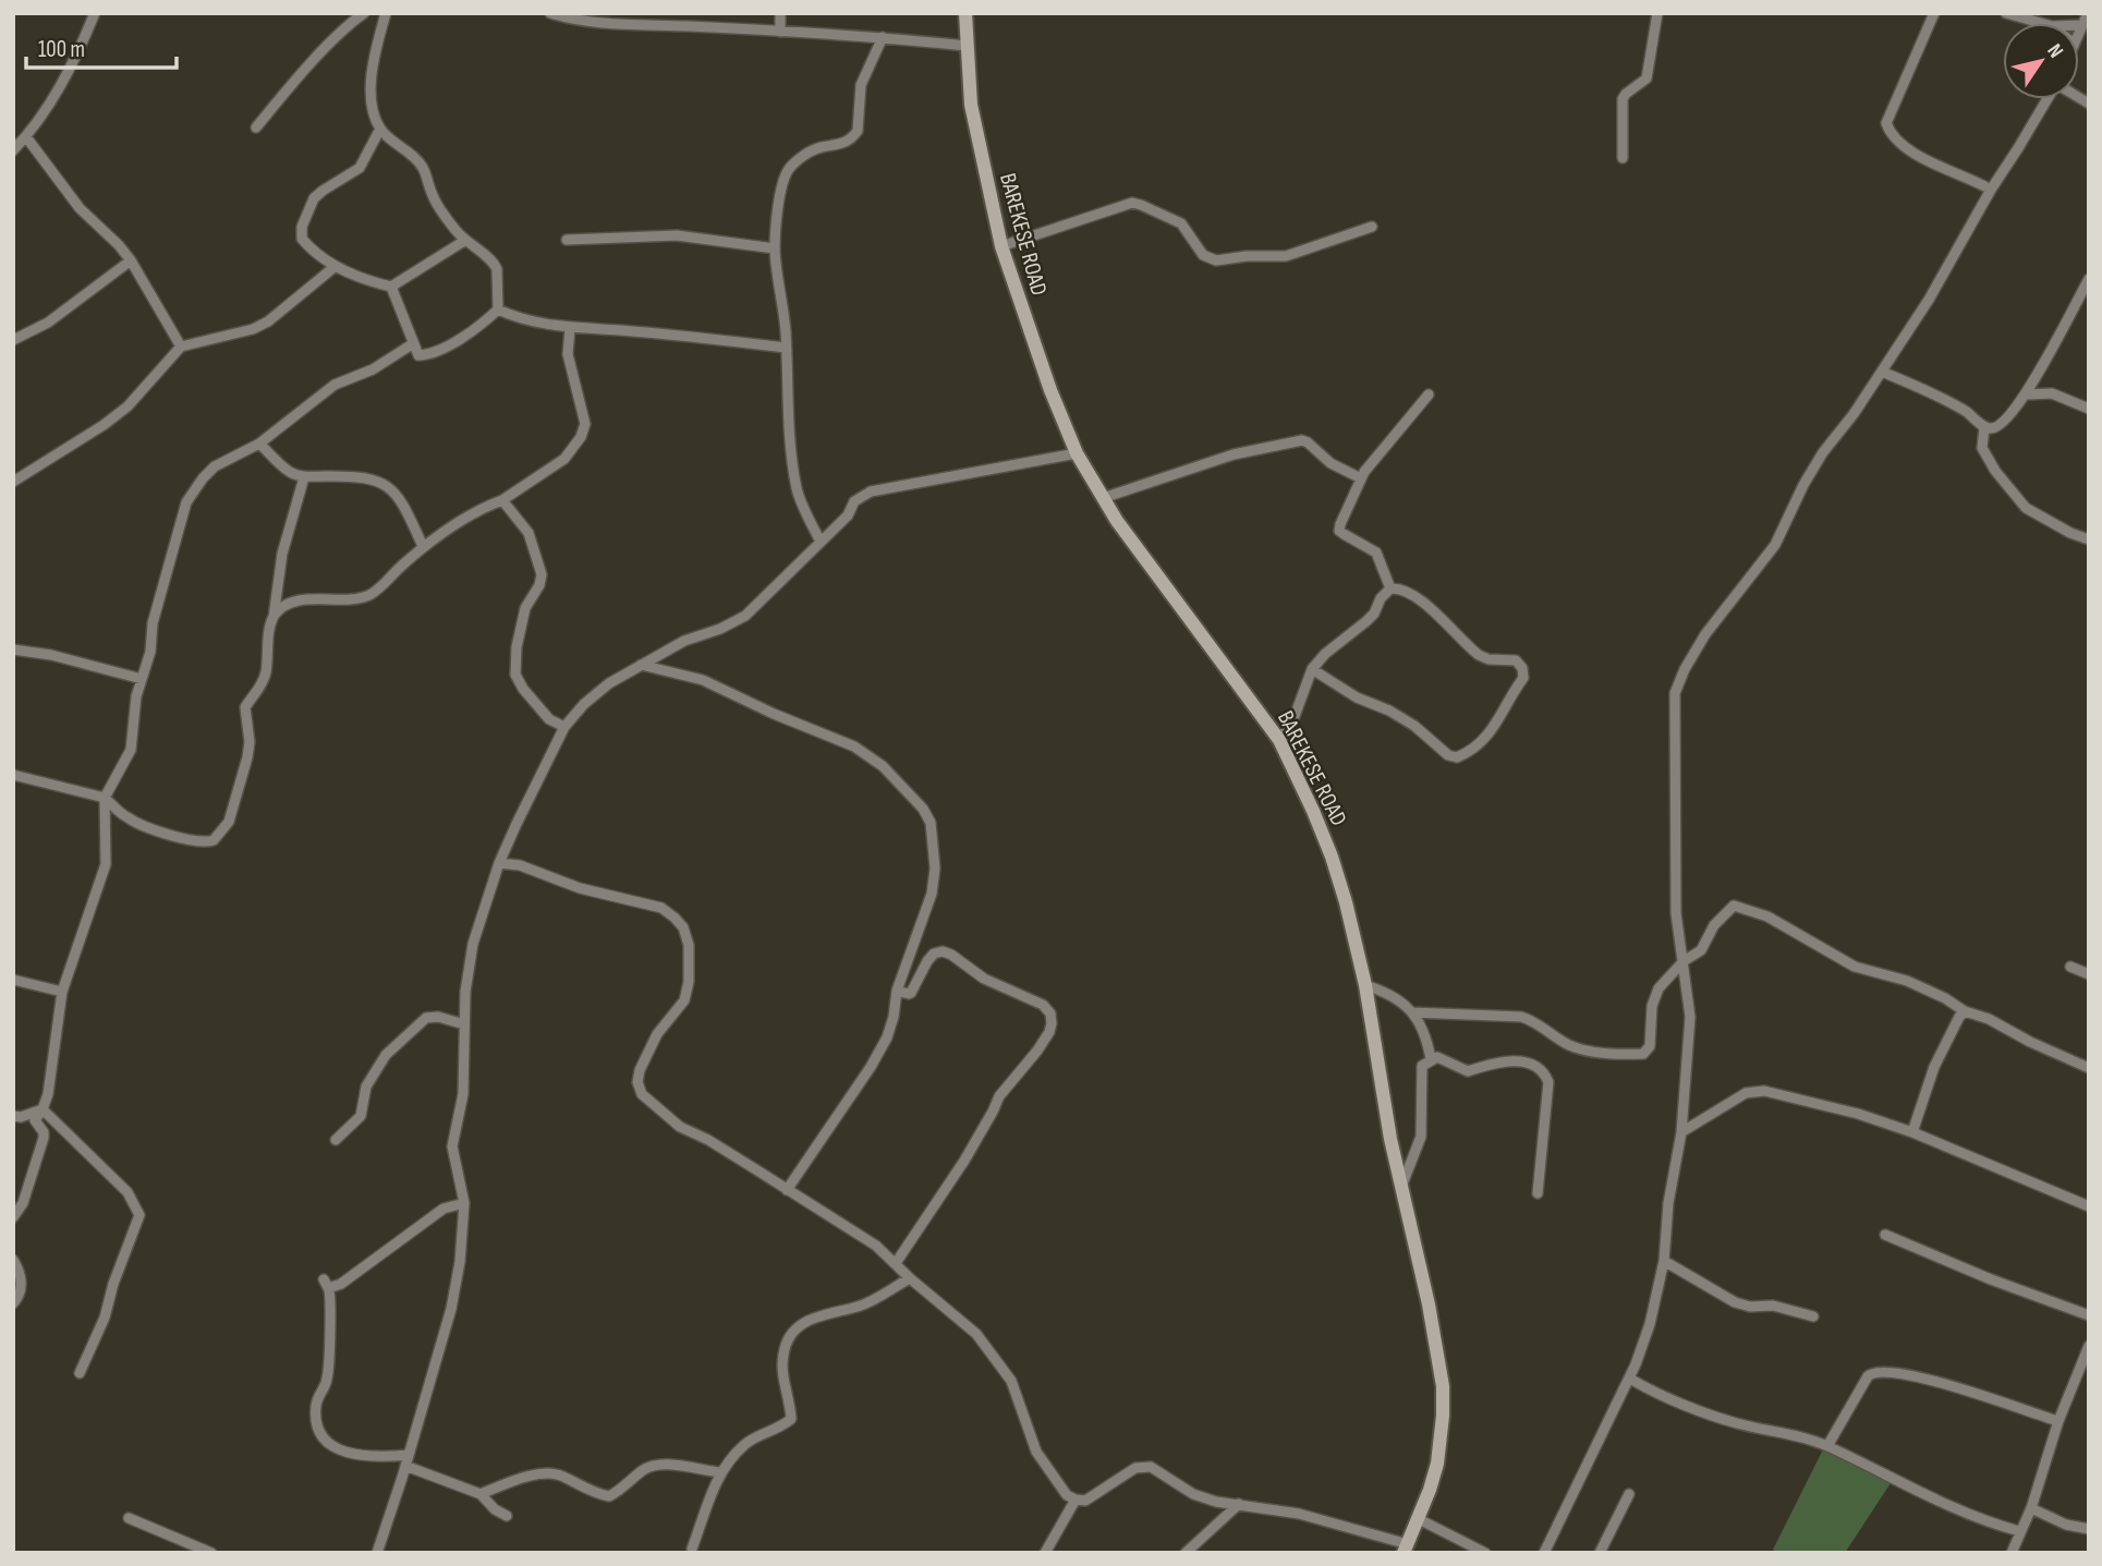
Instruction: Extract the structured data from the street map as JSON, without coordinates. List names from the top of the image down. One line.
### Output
{"streets":{"main road":["BAREKESE ROAD"]},"scale_bar":"100 m","north":"top right"}
